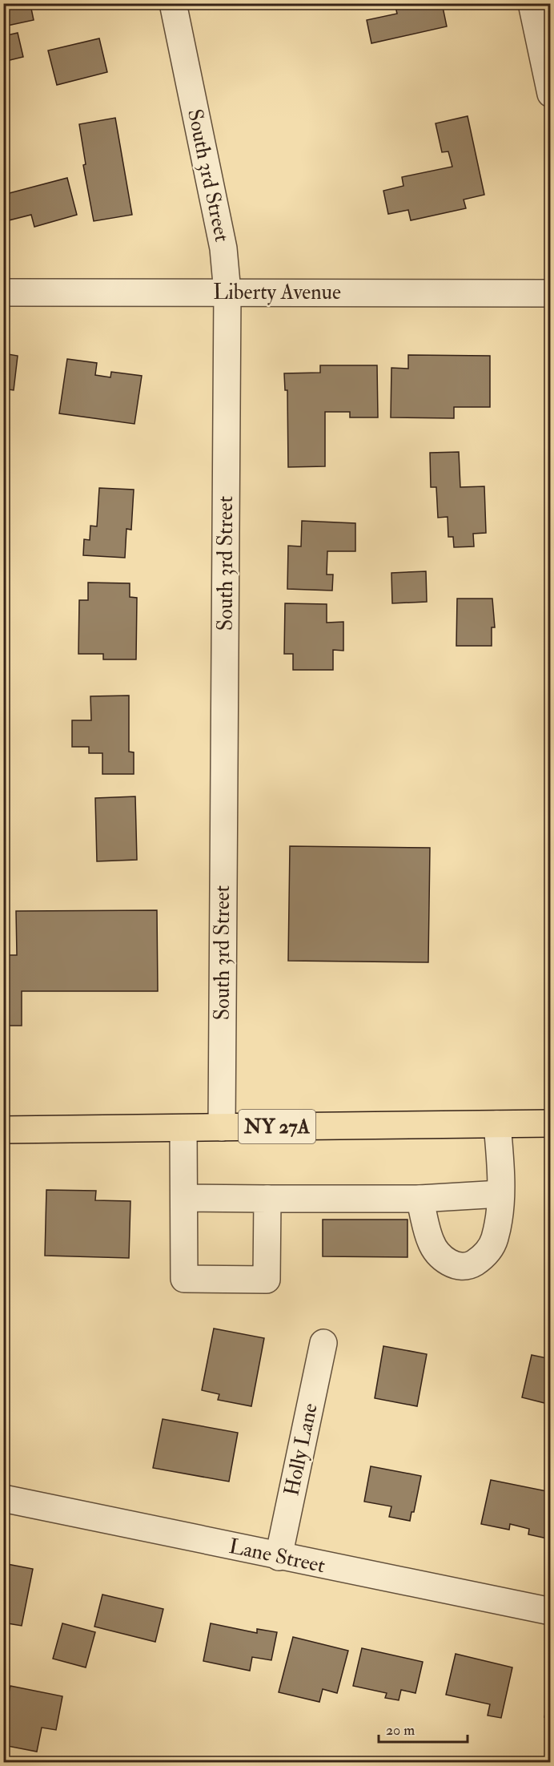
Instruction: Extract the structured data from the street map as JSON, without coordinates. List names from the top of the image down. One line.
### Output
{"streets":{"main road":["NY 27A"],"street":["South 3rd Street","Liberty Avenue","Holly Lane","Lane Street"]},"crossings":[["South 3rd Street","Liberty Avenue"],["South 3rd Street","NY 27A"],["Holly Lane","Lane Street"]],"scale_bar":"20 m"}
